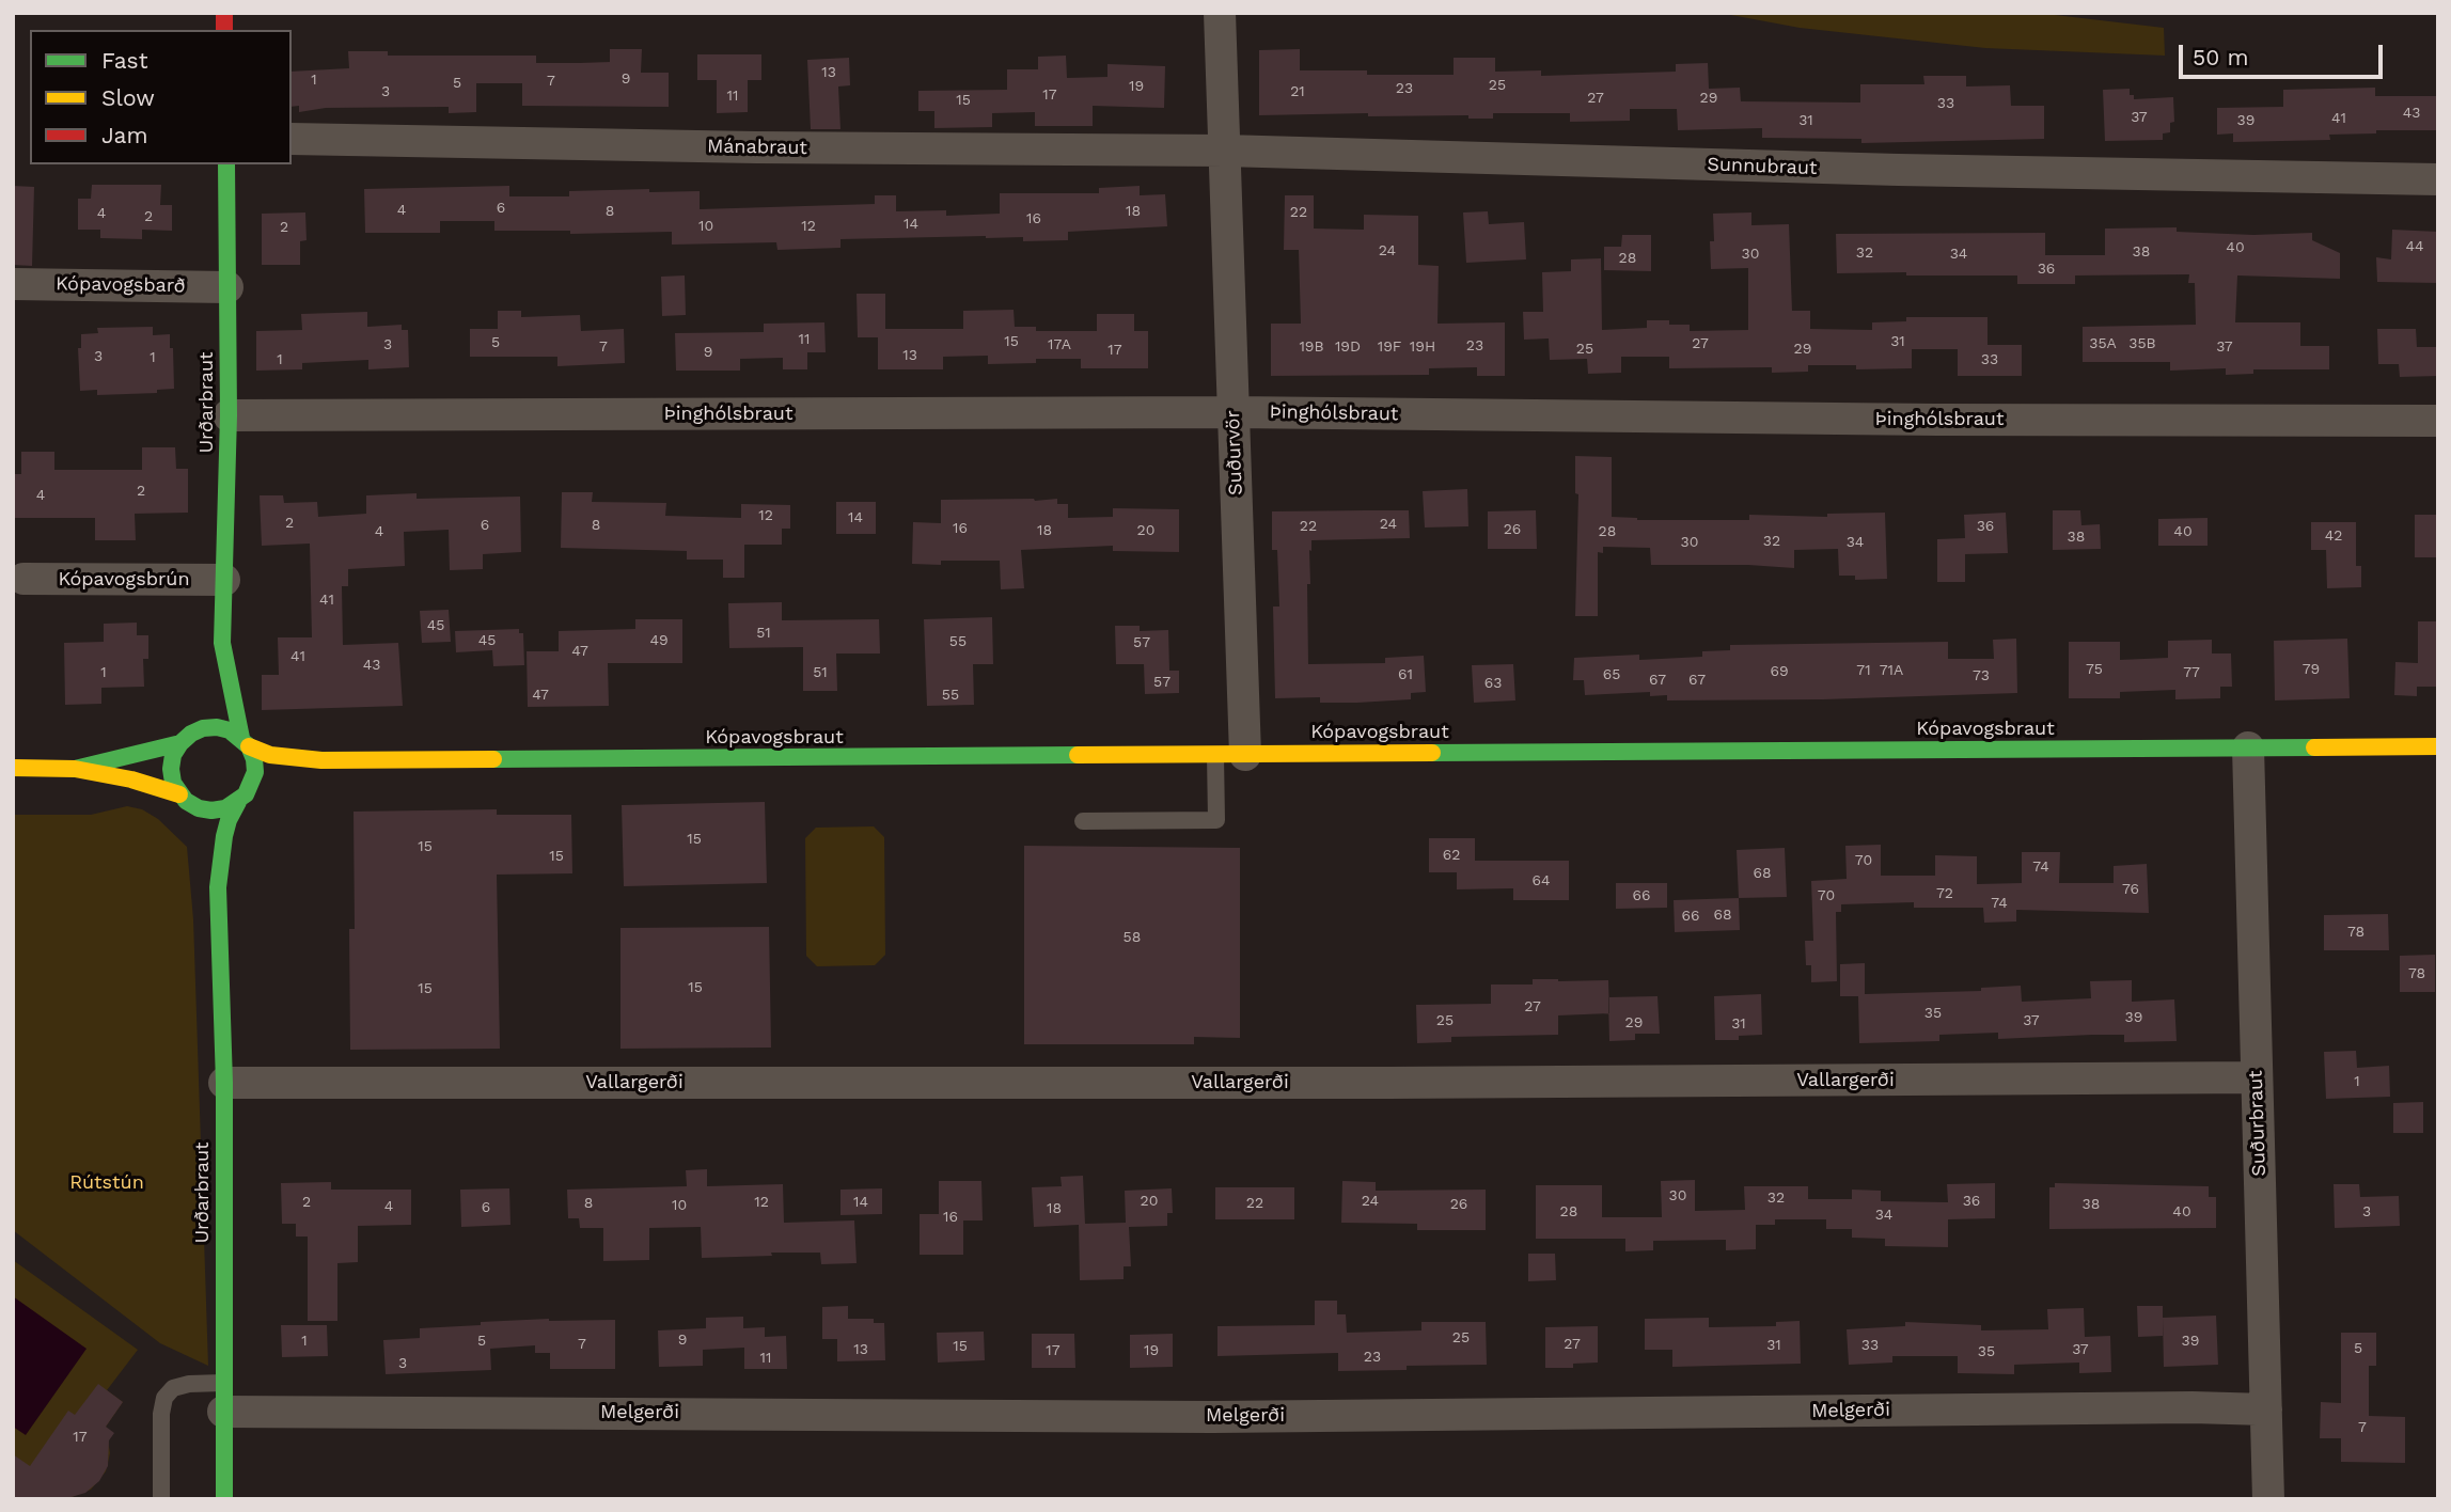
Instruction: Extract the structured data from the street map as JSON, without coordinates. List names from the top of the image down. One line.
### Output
{"streets":{"street":["Mánabraut","Sunnubraut","Kópavogsbarð","Urðarbraut","Þinghólsbraut","Suðurvör","Kópavogsbrún","Kópavogsbraut","Vallargerði","Suðurbraut","Melgerði"]},"crossings":[["Mánabraut","Sunnubraut"],["Mánabraut","Suðurvör"],["Sunnubraut","Suðurvör"],["Kópavogsbarð","Urðarbraut"],["Urðarbraut","Þinghólsbraut"],["Urðarbraut","Kópavogsbrún"],["Urðarbraut","Kópavogsbraut"],["Urðarbraut","Vallargerði"],["Urðarbraut","Melgerði"],["Þinghólsbraut","Suðurvör"],["Suðurvör","Kópavogsbraut"],["Kópavogsbraut","Suðurbraut"],["Vallargerði","Suðurbraut"],["Suðurbraut","Melgerði"]],"parks":["Rútstún"],"house_numbers":["13","9","1","7","5","25","19","23","3","21","17","11","27","29","15","33","43","37","41","31","39","6","4","8","18","22","4","2","16","14","10","12","2","44","40","24","38","32","30","34","28","36","11","15","31","5","27","35A","35B","3","17A","23","7","19B","19D","19F","19H","37","25","29","17","9","13","3","1","1","33","2","4","12","14","2","24","6","8","22","36","16","26","18","20","4","28","40","42","38","32","30","34","41","45","51","45","49","55","57","47","41","43","75","79","71","71A","69","1","51","77","61","65","73","67","67","57","63","47","55","15","15","62","15","70","74","68","64","76","72","66","70","74","68","66","78","58","78","15","15","27","35","39","25","37","29","31","1","30","32","20","24","36","2","12","14","8","22","26","38","10","4","6","18","28","40","3","34","16","25","9","1","5","39","7","27","31","33","15","5","13","37","17","19","35","23","11","3","7","17"],"legend":["Fast","Slow","Jam"],"scale_bar":"50 m"}
